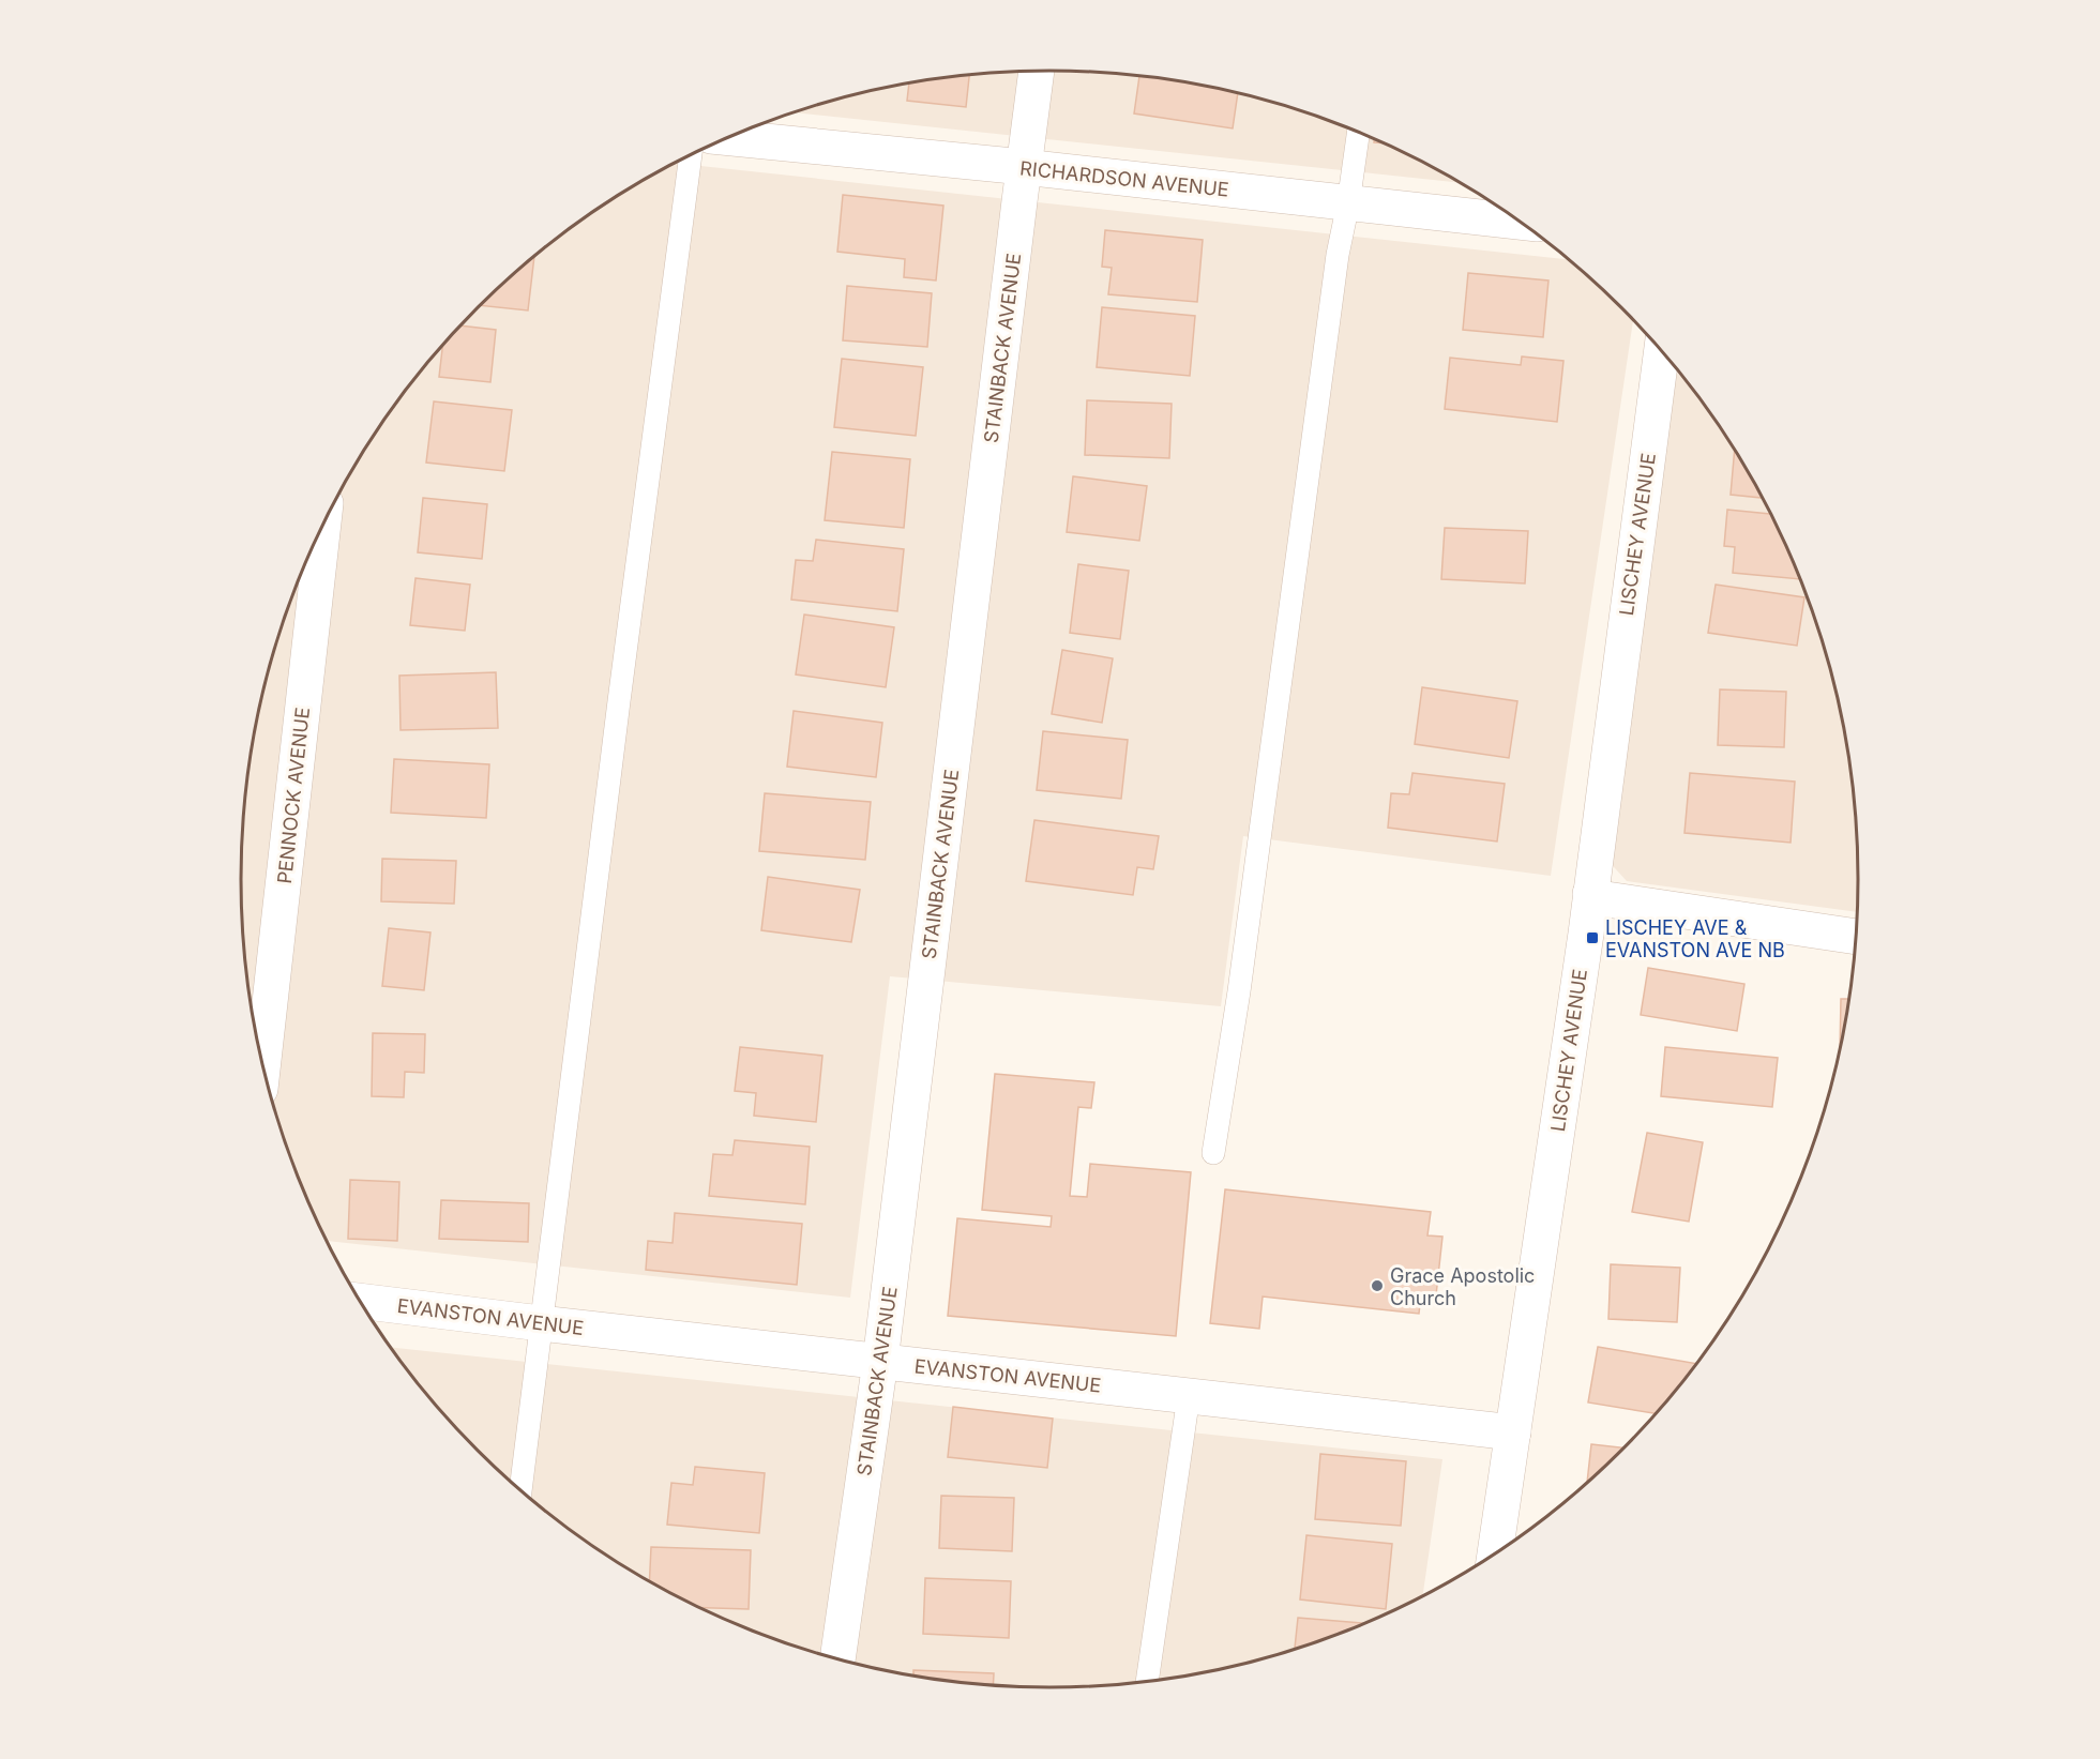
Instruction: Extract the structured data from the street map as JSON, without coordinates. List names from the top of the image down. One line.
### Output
{"streets":{"street":["RICHARDSON AVENUE","STAINBACK AVENUE","LISCHEY AVENUE","PENNOCK AVENUE","EVANSTON AVENUE"]},"crossings":[["RICHARDSON AVENUE","STAINBACK AVENUE"],["STAINBACK AVENUE","EVANSTON AVENUE"],["LISCHEY AVENUE","EVANSTON AVENUE"]],"places":{"transit":["LISCHEY AVE & EVANSTON AVE NB"],"other":["Grace Apostolic Church"]}}
